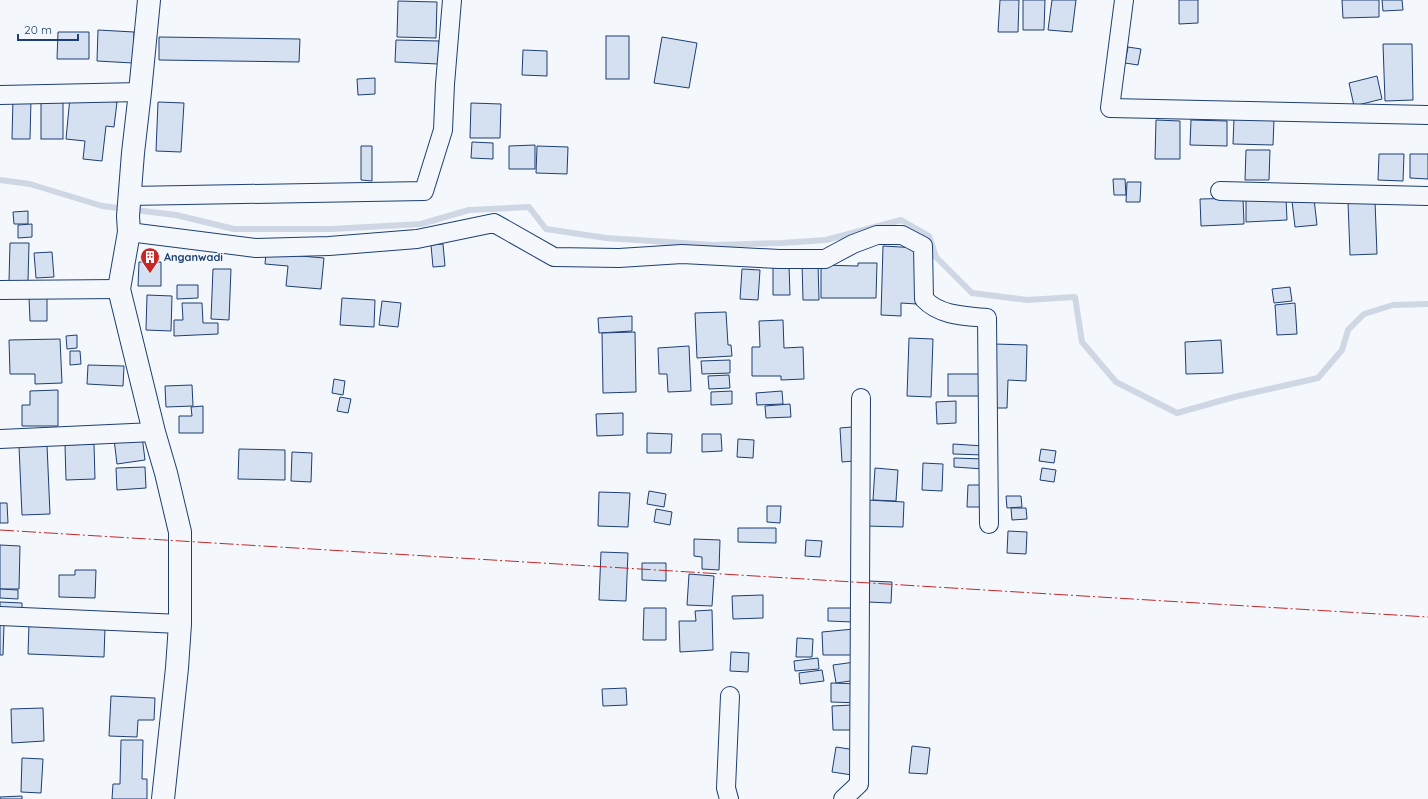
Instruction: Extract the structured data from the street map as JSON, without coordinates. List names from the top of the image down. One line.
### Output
{"places":{"building":["Anganwadi"]},"scale_bar":"20 m"}
